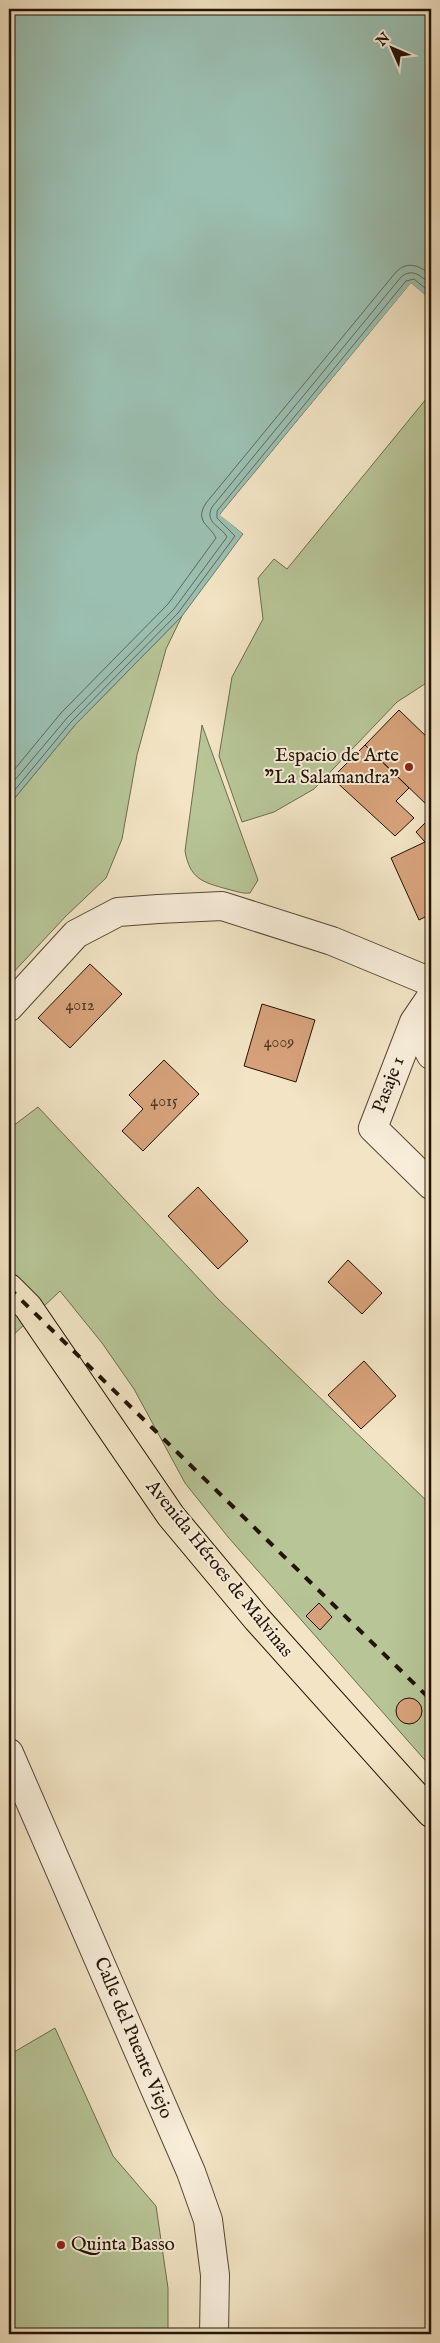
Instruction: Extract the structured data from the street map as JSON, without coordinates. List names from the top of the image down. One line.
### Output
{"streets":{"main road":["Avenida Héroes de Malvinas"],"street":["Pasaje 1","Calle del Puente Viejo"]},"places":["Espacio de Arte \"La Salamandra\"","Quinta Basso"],"house_numbers":["4012","4009","4015"],"north":"top left"}
